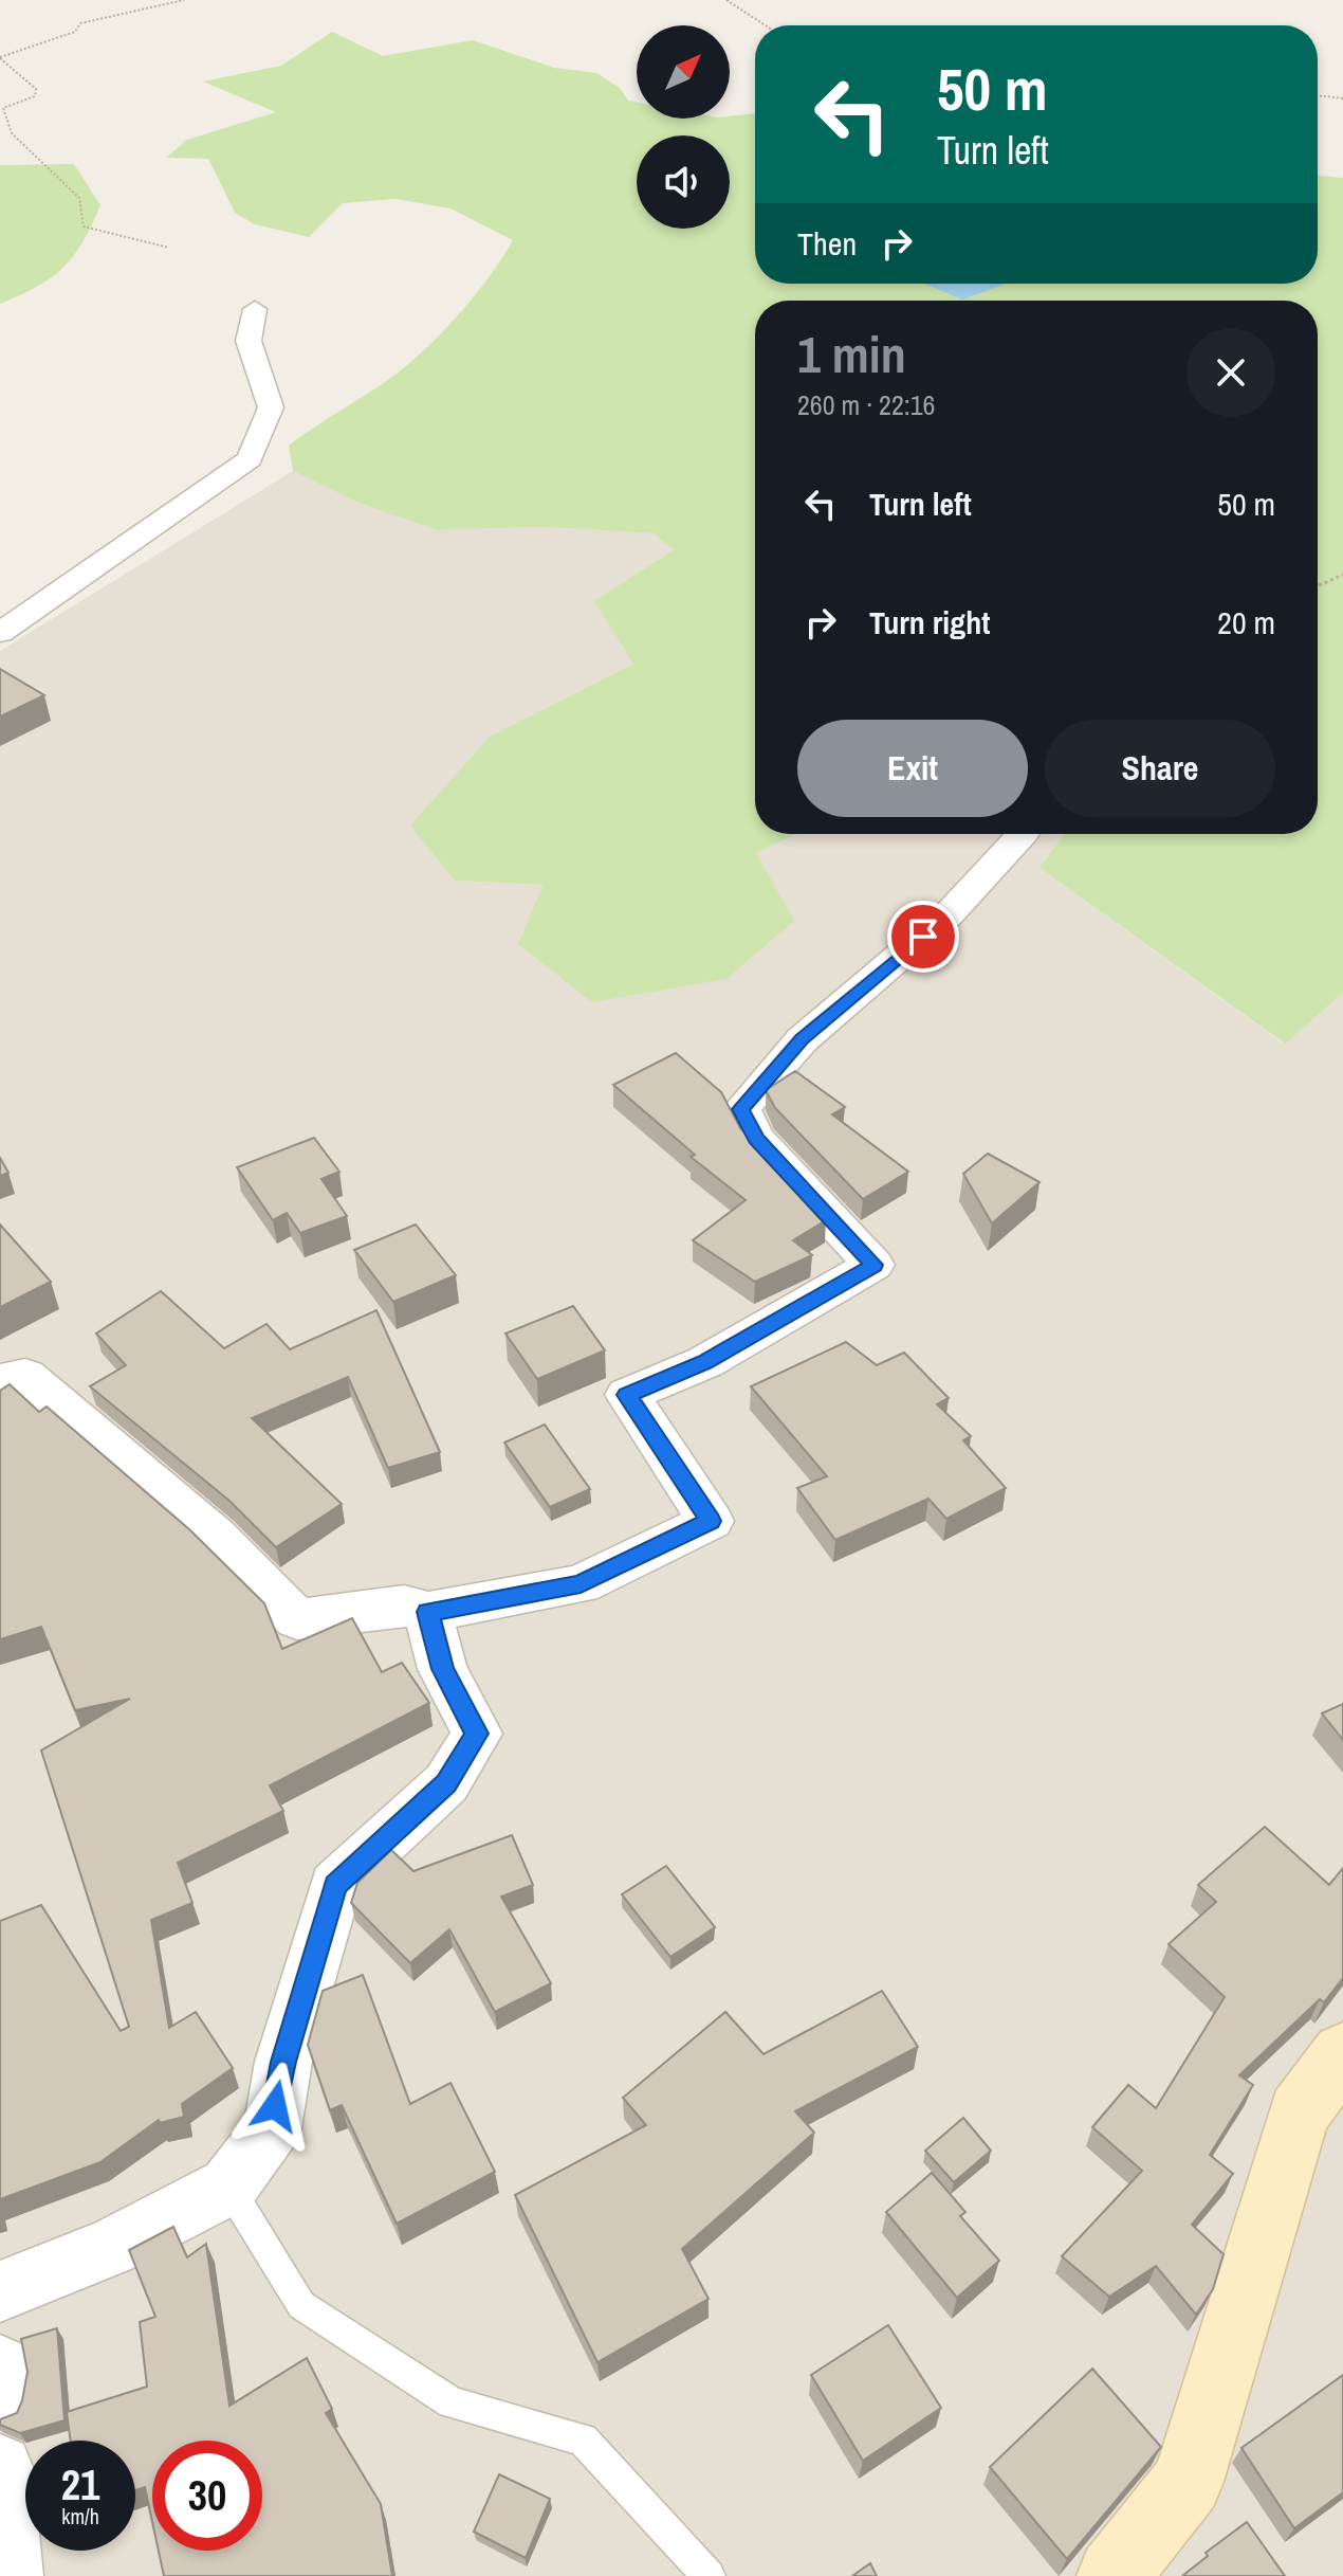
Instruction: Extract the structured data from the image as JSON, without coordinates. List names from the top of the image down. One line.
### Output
{"north":"top right","page":{"turn":["50 m","Turn left"],"then":"Then","heading":["1 min","260 m · 22:16"],"list":[{"name":"Turn left","value":"50 m"},{"name":"Turn right","value":"20 m"}],"buttons":["Exit","Share"],"speed":"21 km/h","limit":"30"}}
